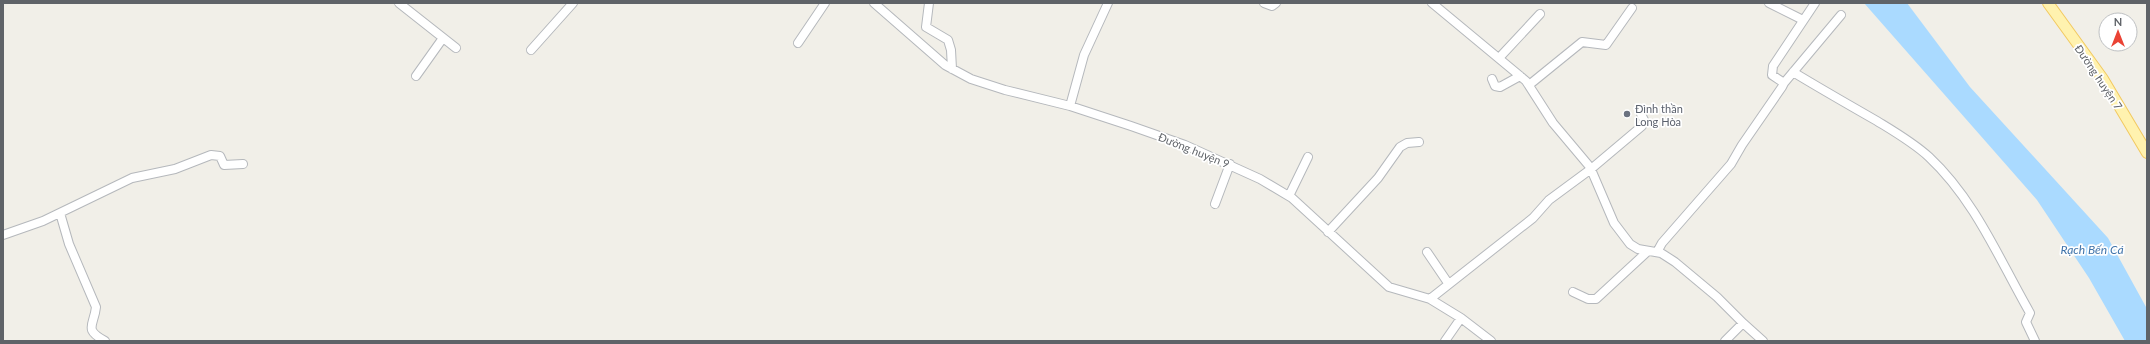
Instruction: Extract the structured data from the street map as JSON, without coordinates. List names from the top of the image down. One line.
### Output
{"streets":{"main road":["Đường huyện 7"],"street":["Đường huyện 9"]},"water":["Rạch Bến Cá"],"places":["Đình thần Long Hòa"],"north":"top"}
